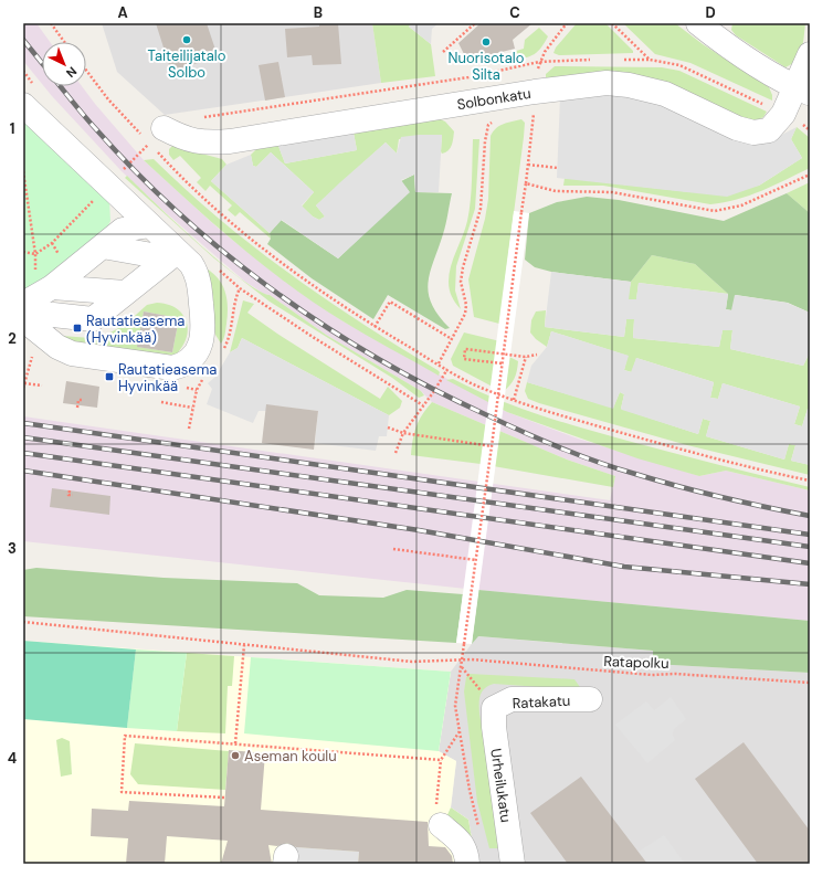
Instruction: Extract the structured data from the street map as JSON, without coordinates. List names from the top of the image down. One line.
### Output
{"streets":{"street":["Solbonkatu","Ratakatu","Urheilukatu"],"path":["Ratapolku"]},"crossings":[["Ratakatu","Urheilukatu"]],"places":{"other":["Taiteilijatalo Solbo","Nuorisotalo Silta","Aseman koulu"],"transit":["Rautatieasema (Hyvinkää)","Rautatieasema Hyvinkää"]},"north":"bottom right","grid":{"columns":["A","B","C","D"],"rows":["1","2","3","4"]}}
